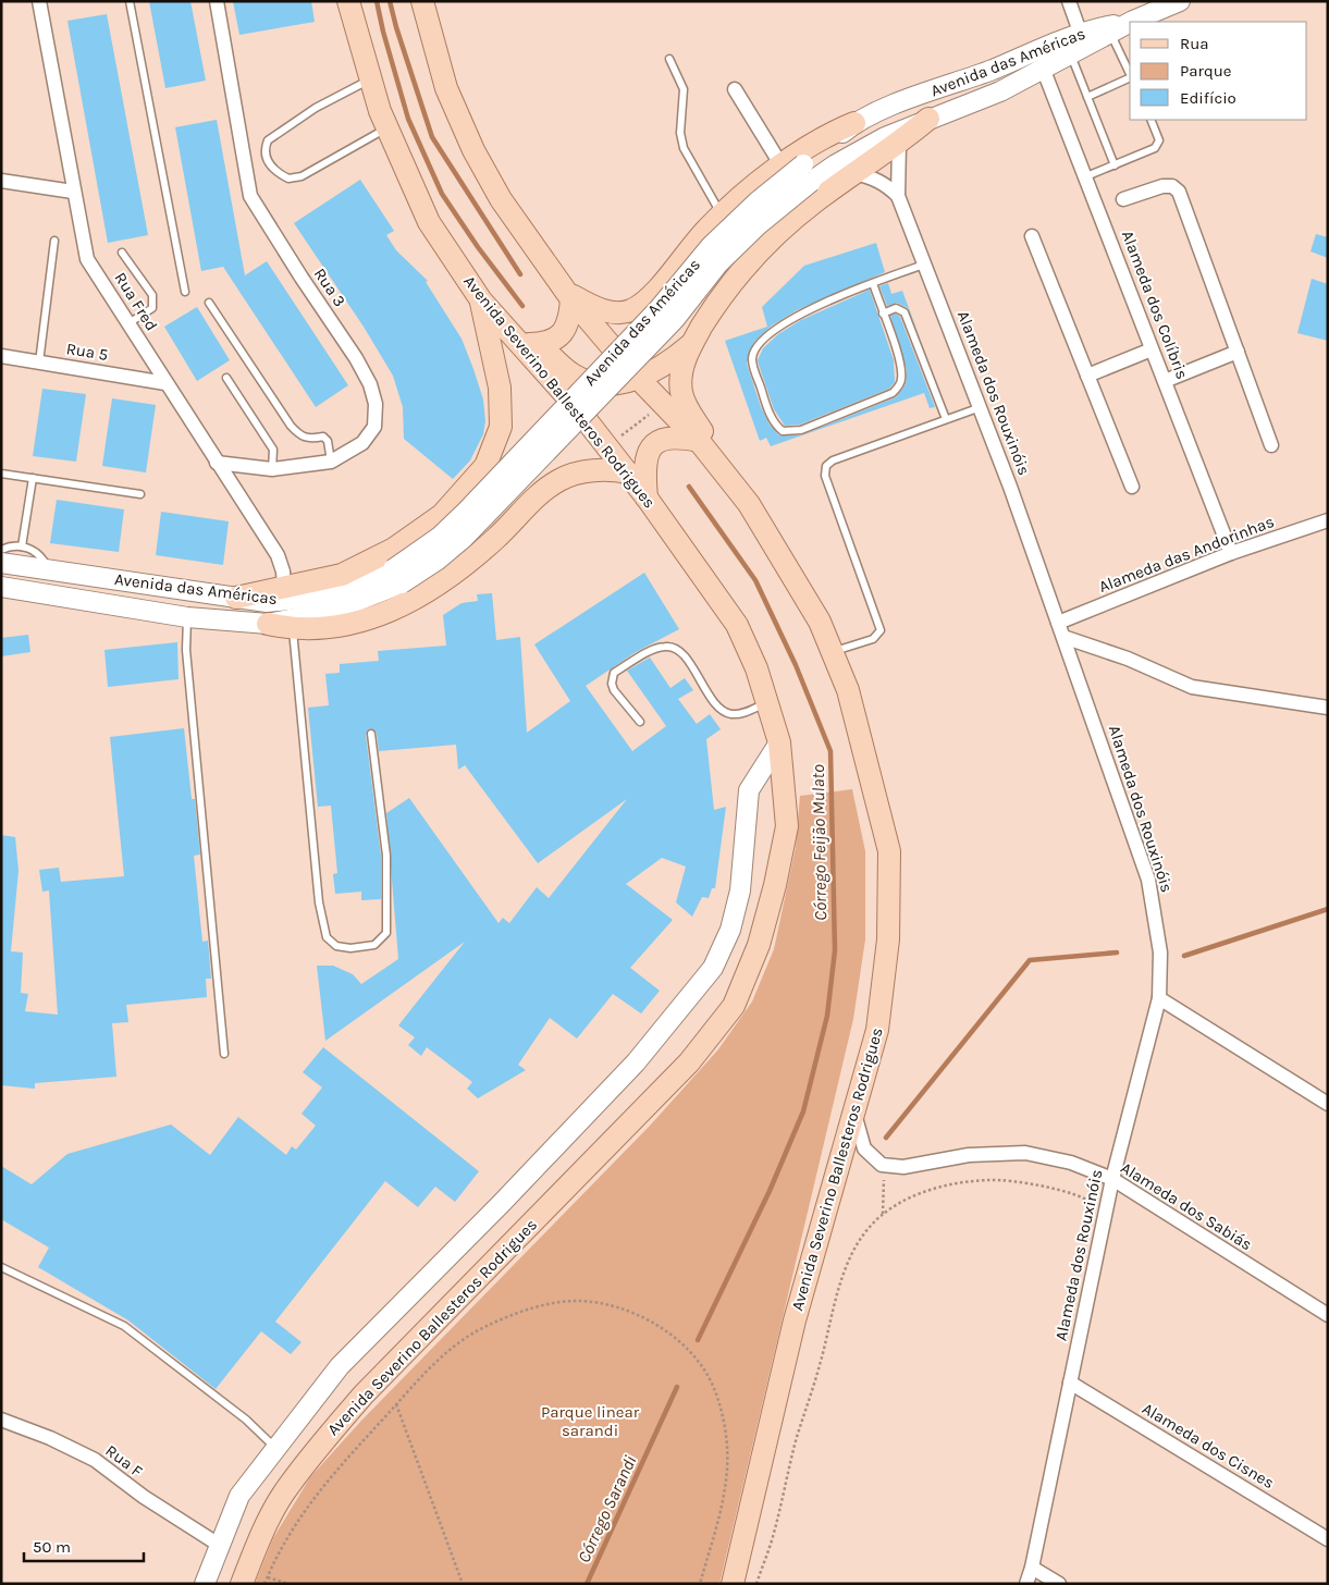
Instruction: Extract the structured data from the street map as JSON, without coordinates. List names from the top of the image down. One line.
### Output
{"streets":{"main road":["Avenida das Américas","Avenida Severino Ballesteros Rodrigues"],"street":["Rua 3","Rua Fred","Alameda dos Colíbris","Rua 5","Alameda dos Rouxinóis","Alameda das Andorinhas","Alameda dos Sabiás","Alameda dos Cisnes","Rua F"]},"crossings":[["Avenida das Américas","Alameda dos Colíbris"],["Rua 3","Rua Fred"],["Rua Fred","Rua 5"],["Alameda dos Colíbris","Alameda das Andorinhas"],["Avenida Severino Ballesteros Rodrigues","Rua F"],["Alameda dos Rouxinóis","Alameda das Andorinhas"],["Alameda dos Rouxinóis","Alameda dos Sabiás"],["Alameda dos Rouxinóis","Alameda dos Cisnes"]],"water":["Córrego Feijão Mulato","Córrego Sarandi"],"parks":["Parque linear sarandi"],"legend":["Rua","Parque","Edifício"],"scale_bar":"50 m"}
